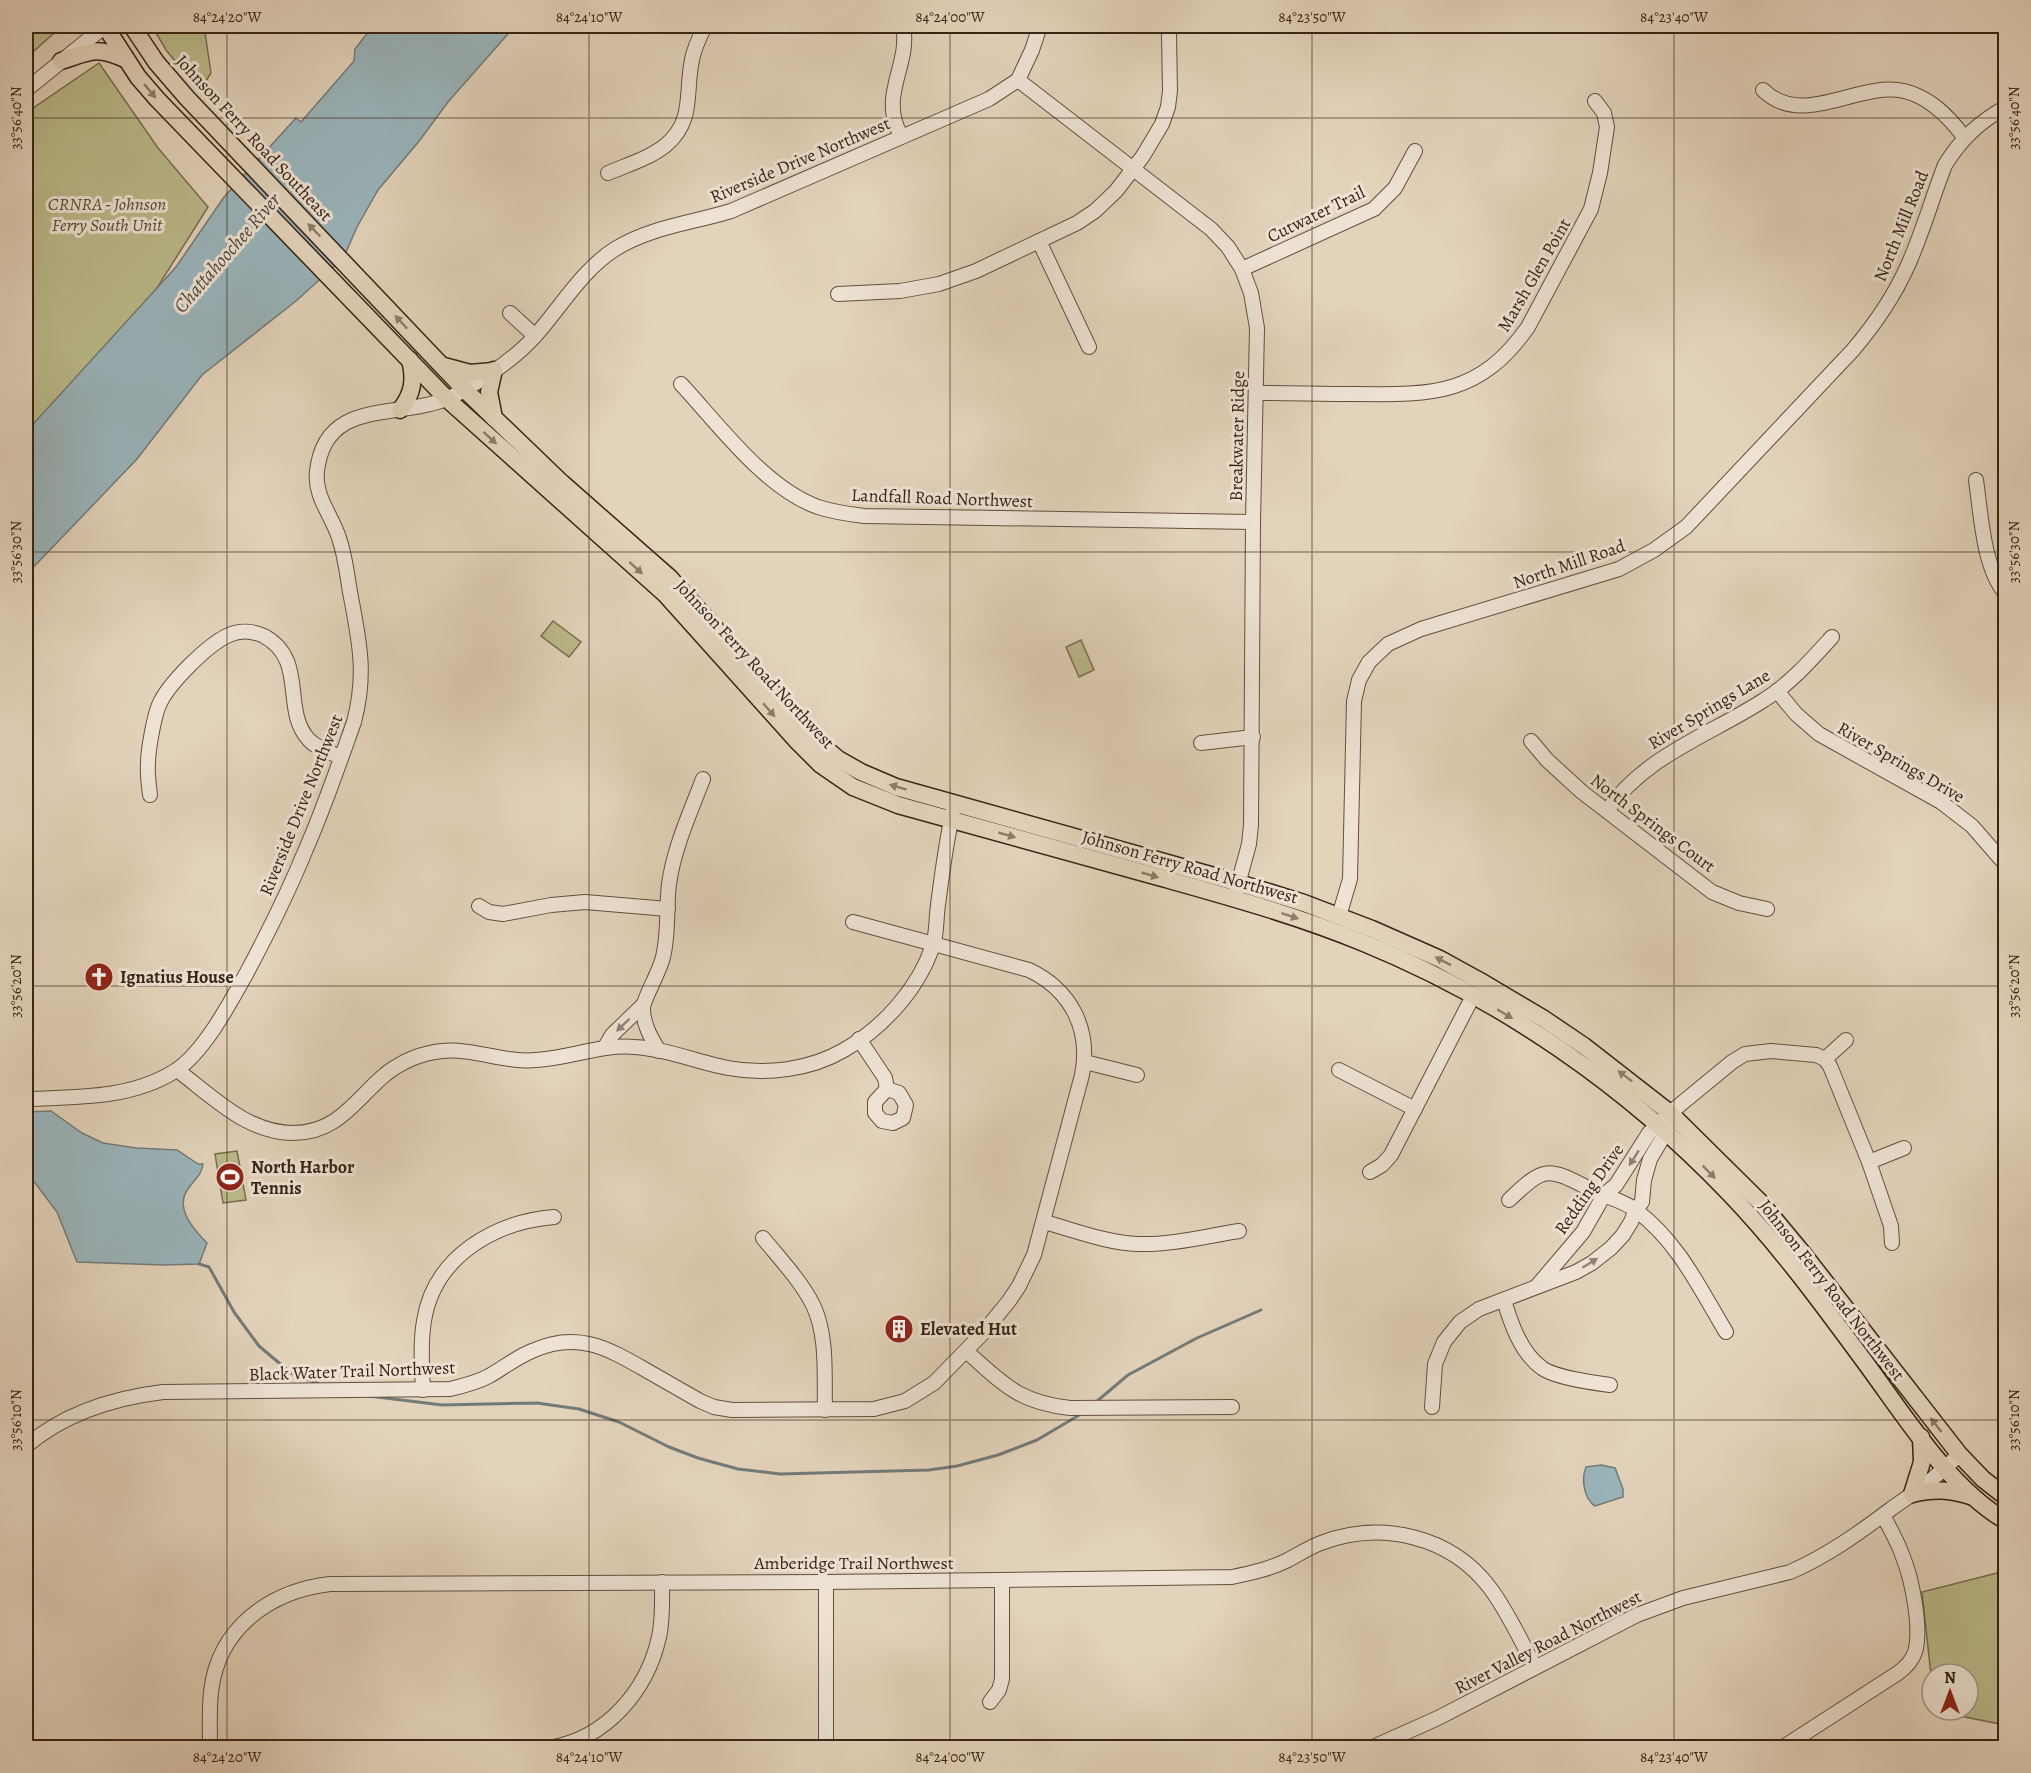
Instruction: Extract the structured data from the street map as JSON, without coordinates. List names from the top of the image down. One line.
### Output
{"streets":{"main road":["Johnson Ferry Road Southeast","Johnson Ferry Road Northwest"],"street":["Riverside Drive Northwest","Cutwater Trail","North Mill Road","Marsh Glen Point","Breakwater Ridge","Landfall Road Northwest","River Springs Lane","River Springs Drive","North Springs Court","Redding Drive","Black Water Trail Northwest","Amberidge Trail Northwest","River Valley Road Northwest"]},"crossings":[["Johnson Ferry Road Southeast","Johnson Ferry Road Northwest"],["Riverside Drive Northwest","Breakwater Ridge"],["Riverside Drive Northwest","Johnson Ferry Road Northwest"],["Cutwater Trail","Breakwater Ridge"],["North Mill Road","Johnson Ferry Road Northwest"],["Marsh Glen Point","Breakwater Ridge"],["Breakwater Ridge","Landfall Road Northwest"],["Breakwater Ridge","Johnson Ferry Road Northwest"],["Johnson Ferry Road Northwest","Redding Drive"],["Johnson Ferry Road Northwest","River Valley Road Northwest"],["River Springs Lane","River Springs Drive"],["River Springs Lane","North Springs Court"],["Amberidge Trail Northwest","River Valley Road Northwest"]],"one_way":["Johnson Ferry Road Southeast"],"water":["Chattahoochee River"],"parks":["CRNRA - Johnson Ferry South Unit"],"places":{"church":["Ignatius House"],"sports":["North Harbor Tennis"],"building":["Elevated Hut"]},"north":"top","coordinates":["84°24'20\"W","84°24'10\"W","84°24'00\"W","84°23'50\"W","84°23'40\"W","33°56'40\"N","33°56'30\"N","33°56'20\"N","33°56'10\"N"]}
